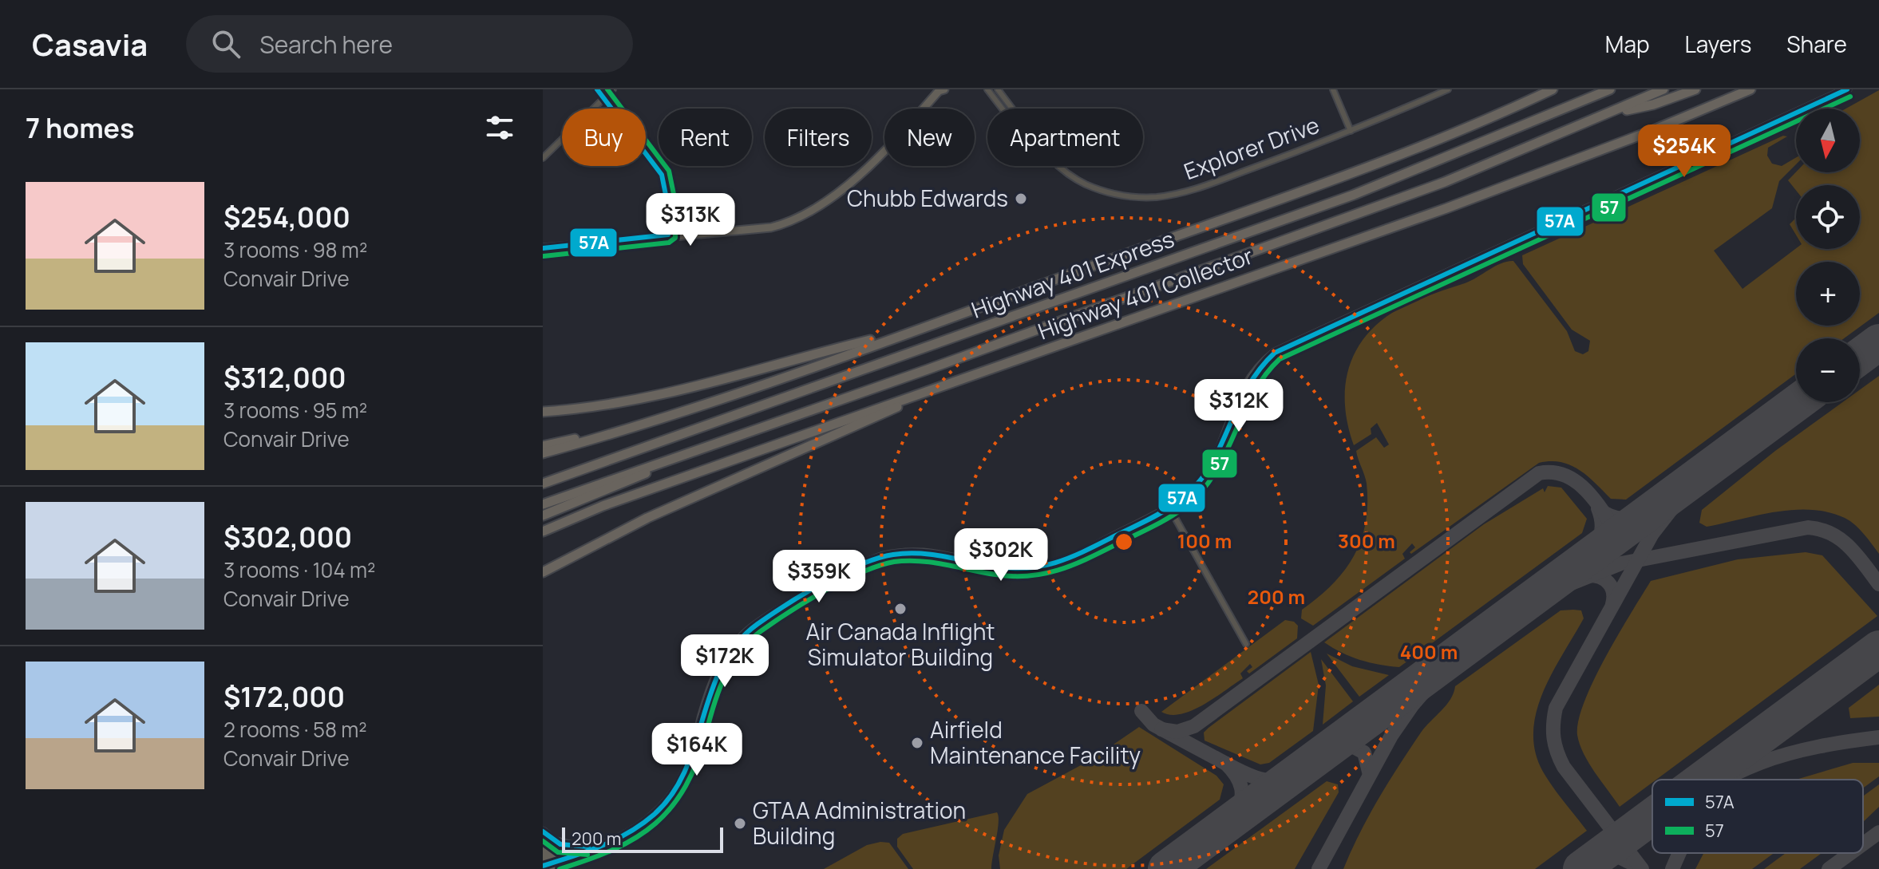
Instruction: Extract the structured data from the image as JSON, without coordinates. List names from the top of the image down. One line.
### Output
{"streets":{"highway":["Highway 401 Express","Highway 401 Collector"],"street":["Explorer Drive"]},"places":["Chubb Edwards","Air Canada Inflight Simulator Building","Airfield Maintenance Facility","GTAA Administration Building"],"lines":["transit line 57A","transit line 57"],"legend":["57A","57"],"scale_bar":"200 m","north":"bottom","page":{"header":"Casavia","search":"Search here","nav":["Map","Layers","Share"],"heading":"7 homes","map_buttons":["+","−"],"chip":["Buy","Rent","Filters","New","Apartment"],"price":["$254K","$313K","$312K","$302K","$359K","$172K","$164K"],"list":[{"name":"$254,000","note":"3 rooms · 98 m² · Convair Drive"},{"name":"$312,000","note":"3 rooms · 95 m² · Convair Drive"},{"name":"$302,000","note":"3 rooms · 104 m² · Convair Drive"},{"name":"$172,000","note":"2 rooms · 58 m² · Convair Drive"}],"scale":"200 m"},"rings":["100 m","300 m","200 m","400 m"]}
